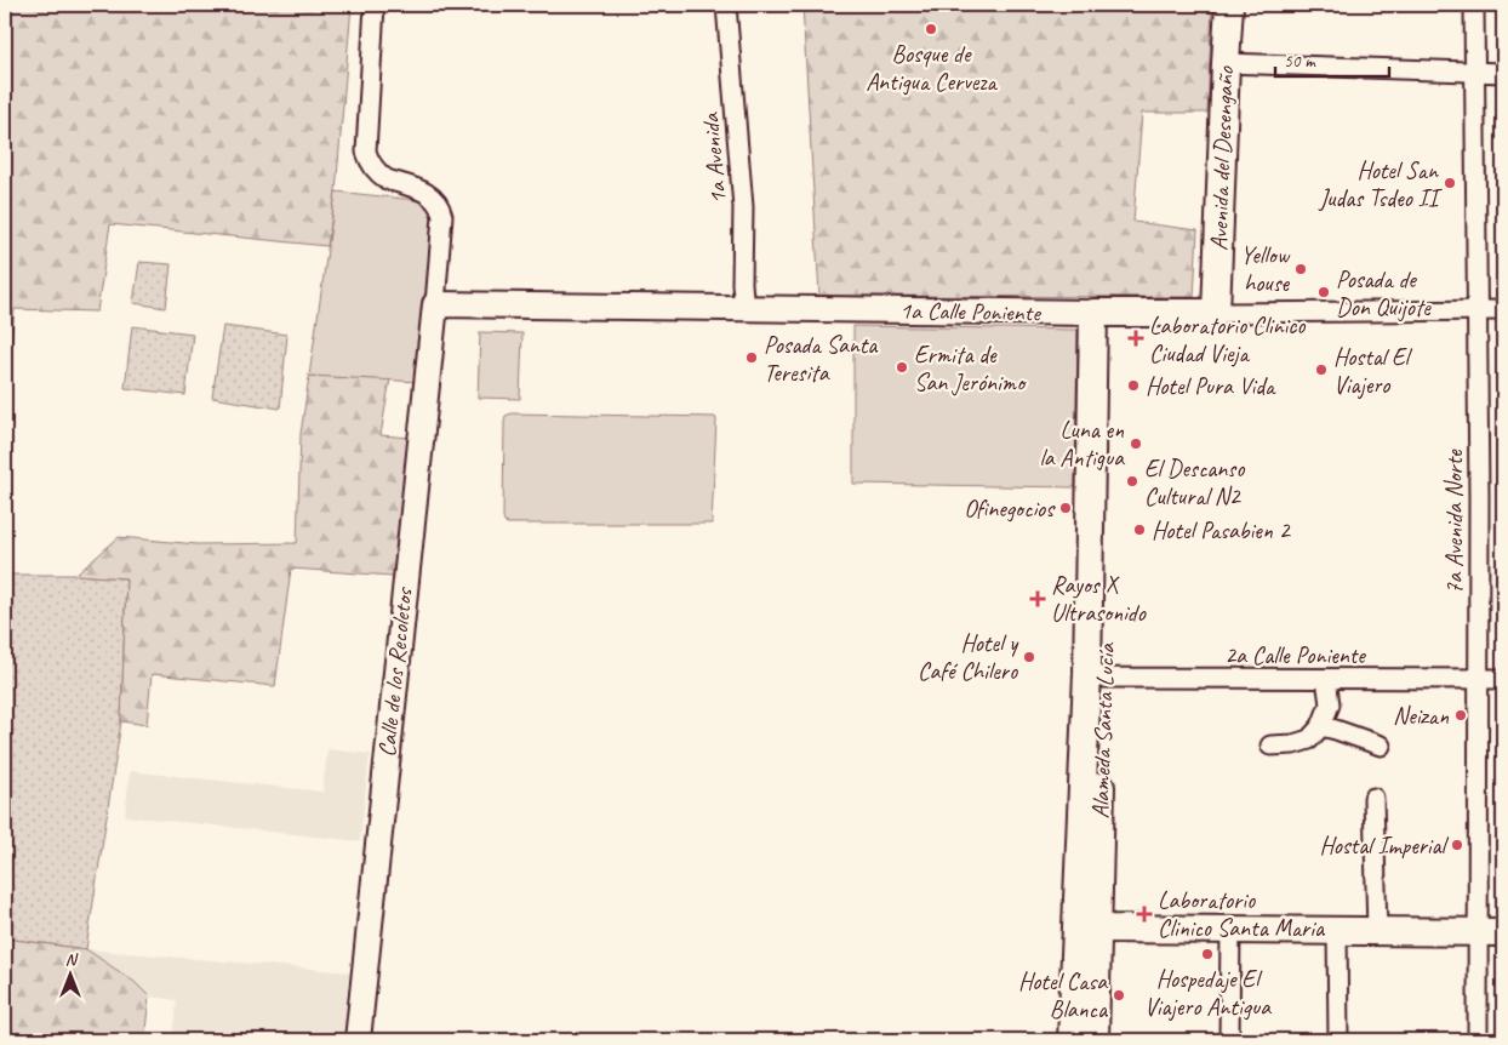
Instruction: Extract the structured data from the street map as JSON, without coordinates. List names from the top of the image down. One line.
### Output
{"streets":{"main road":["Avenida del Desengaño","1a Calle Poniente","Alameda Santa Lucía"],"street":["1a Avenida","7a Avenida Norte","2a Calle Poniente","Calle de los Recoletos"]},"crossings":[["1a Avenida","1a Calle Poniente"],["Avenida del Desengaño","1a Calle Poniente"],["1a Calle Poniente","7a Avenida Norte"],["1a Calle Poniente","Calle de los Recoletos"],["1a Calle Poniente","Alameda Santa Lucía"],["7a Avenida Norte","2a Calle Poniente"],["2a Calle Poniente","Alameda Santa Lucía"]],"places":{"other":["Bosque de Antigua Cerveza","Hotel San Judas Tsdeo II","Yellow house","Posada de Don Quijote","Posada Santa Teresita","Ermita de San Jerónimo","Hostal El Viajero","Hotel Pura Vida","Luna en la Antigua","El Descanso Cultural N2","Ofinegocios","Hotel Pasabien 2","Hotel y Café Chilero","Neizan","Hostal Imperial","Hospedaje El Viajero Antigua","Hotel Casa Blanca"],"health":["Laboratorio Clinico Ciudad Vieja","Rayos X Ultrasonido","Laboratorio Clinico Santa Maria"]},"scale_bar":"50 m","north":"top"}
